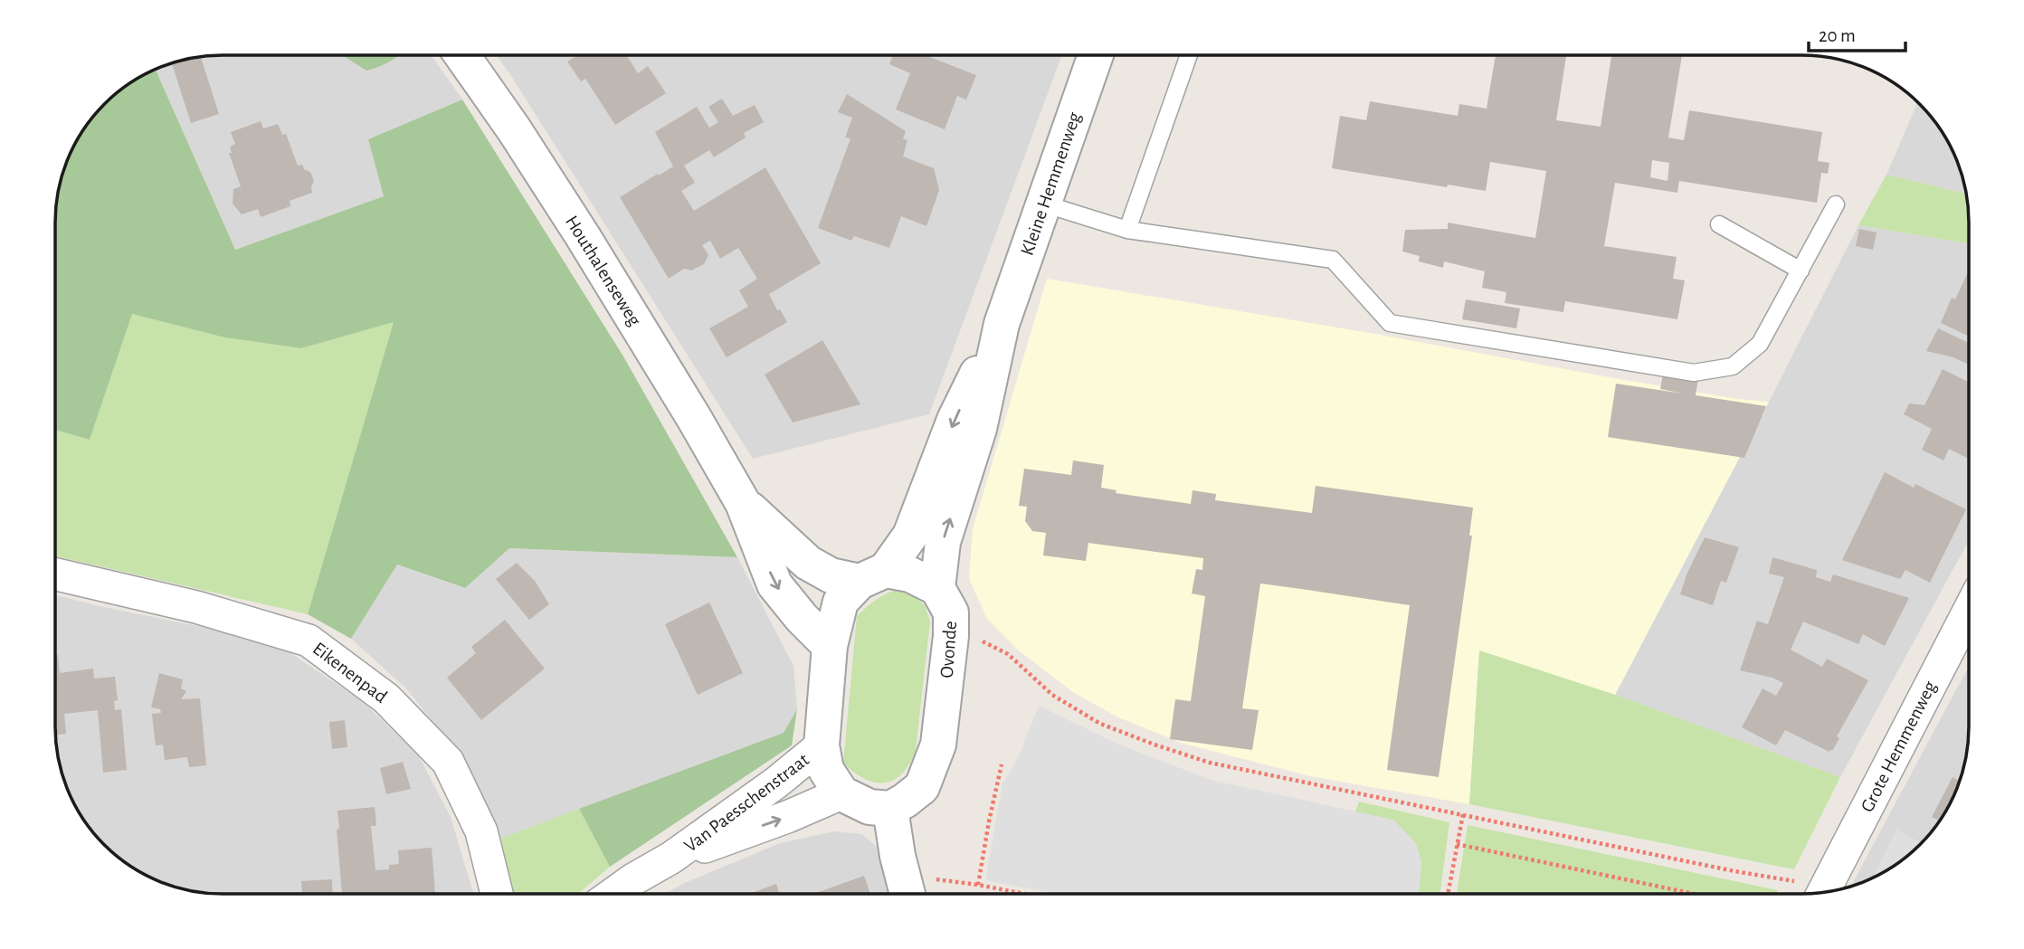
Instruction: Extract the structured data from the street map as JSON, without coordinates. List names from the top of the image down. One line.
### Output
{"streets":{"street":["Kleine Hemmenweg","Houthalenseweg","Ovonde","Eikenenpad","Grote Hemmenweg","Van Paesschenstraat"]},"crossings":[["Kleine Hemmenweg","Houthalenseweg"],["Kleine Hemmenweg","Ovonde"]],"scale_bar":"20 m"}
